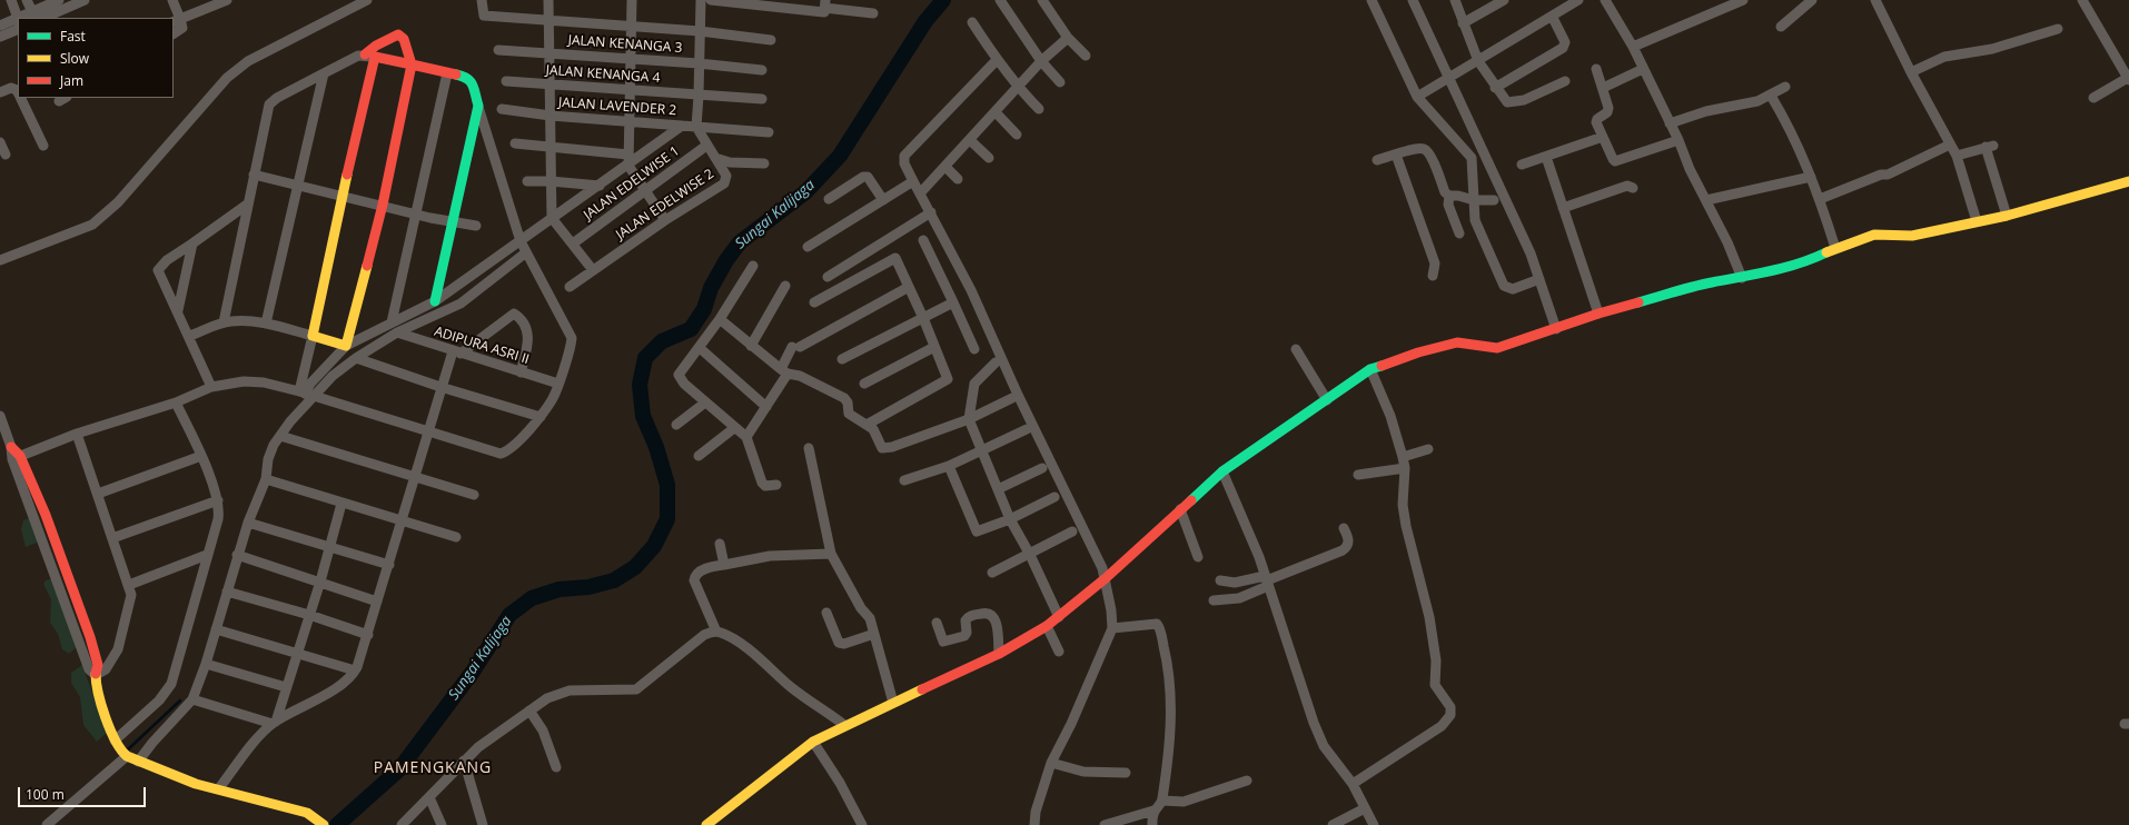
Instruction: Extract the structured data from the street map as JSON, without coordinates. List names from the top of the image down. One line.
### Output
{"streets":{"street":["JALAN KENANGA 3","JALAN KENANGA 4","JALAN LAVENDER 2","JALAN EDELWISE 1","JALAN EDELWISE 2","ADIPURA ASRI II"]},"crossings":[["JALAN LAVENDER 2","JALAN EDELWISE 2"],["JALAN EDELWISE 1","JALAN EDELWISE 2"]],"districts":["PAMENGKANG"],"water":["Sungai Kalijaga"],"legend":["Fast","Slow","Jam"],"scale_bar":"100 m"}
